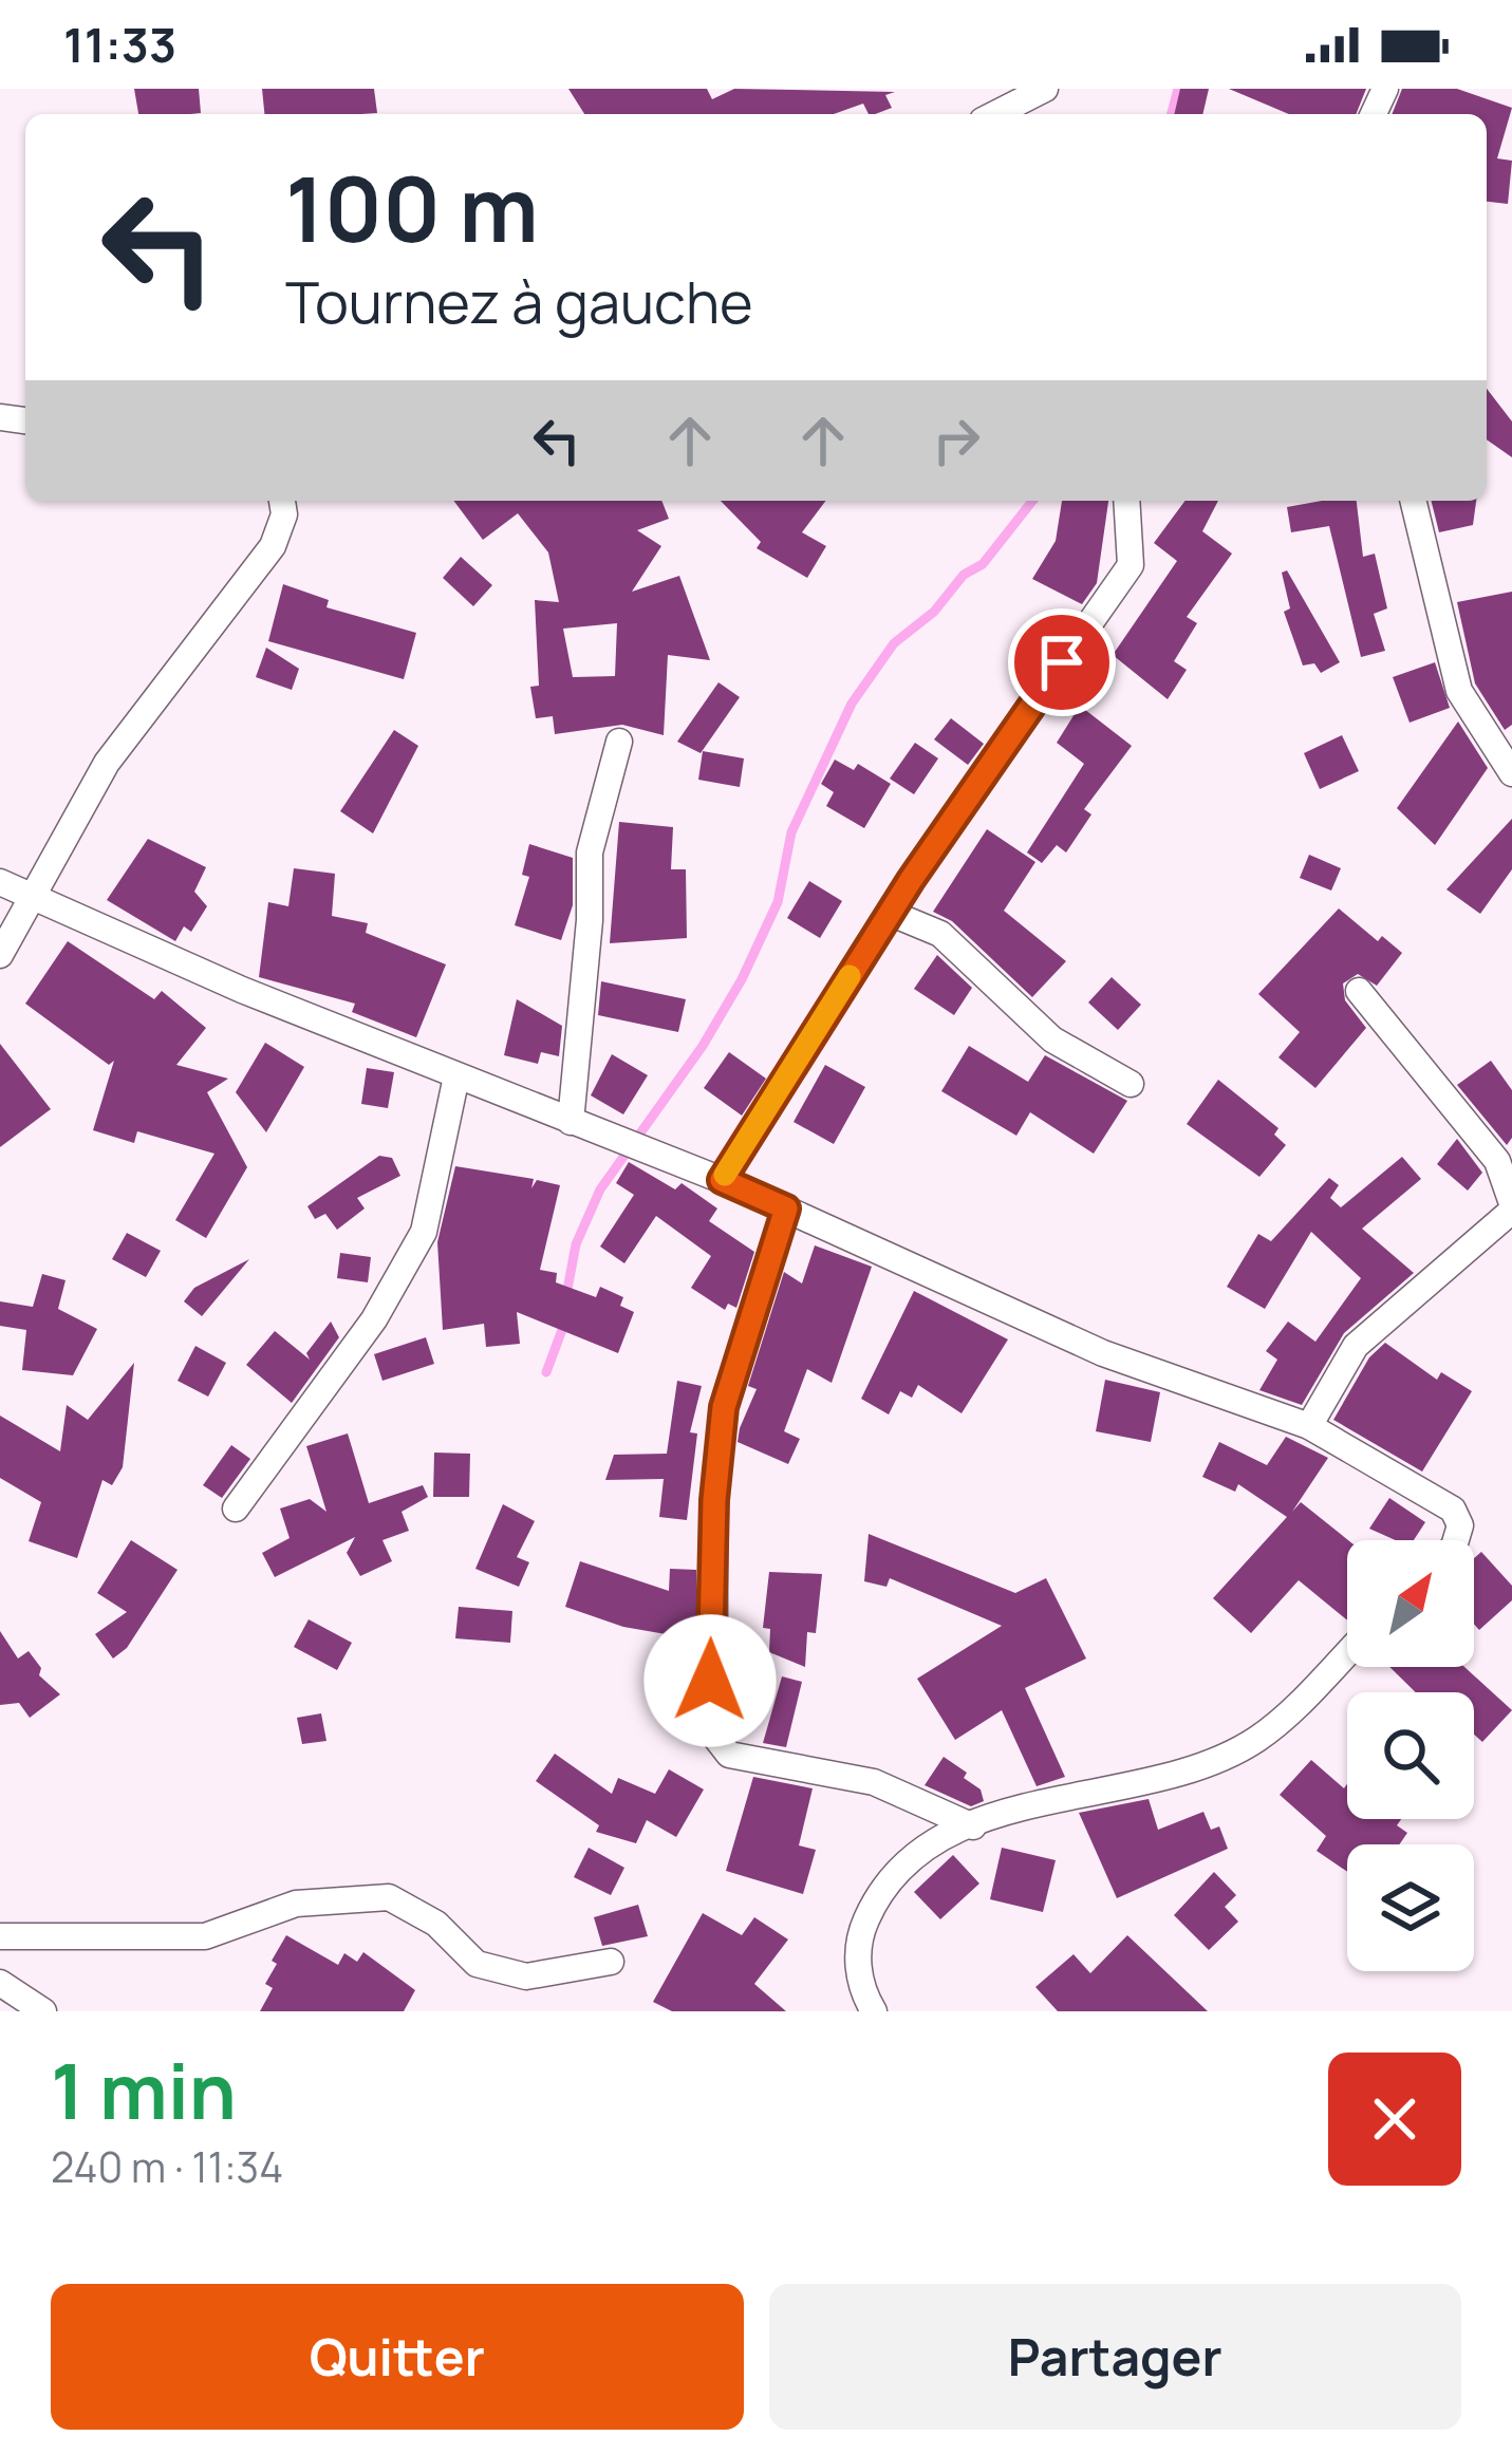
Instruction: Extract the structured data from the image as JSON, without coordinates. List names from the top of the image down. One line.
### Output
{"north":"top right","page":{"status":"11:33","turn":["100 m","Tournez à gauche"],"heading":["1 min","240 m · 11:34"],"buttons":["Quitter","Partager"]}}
